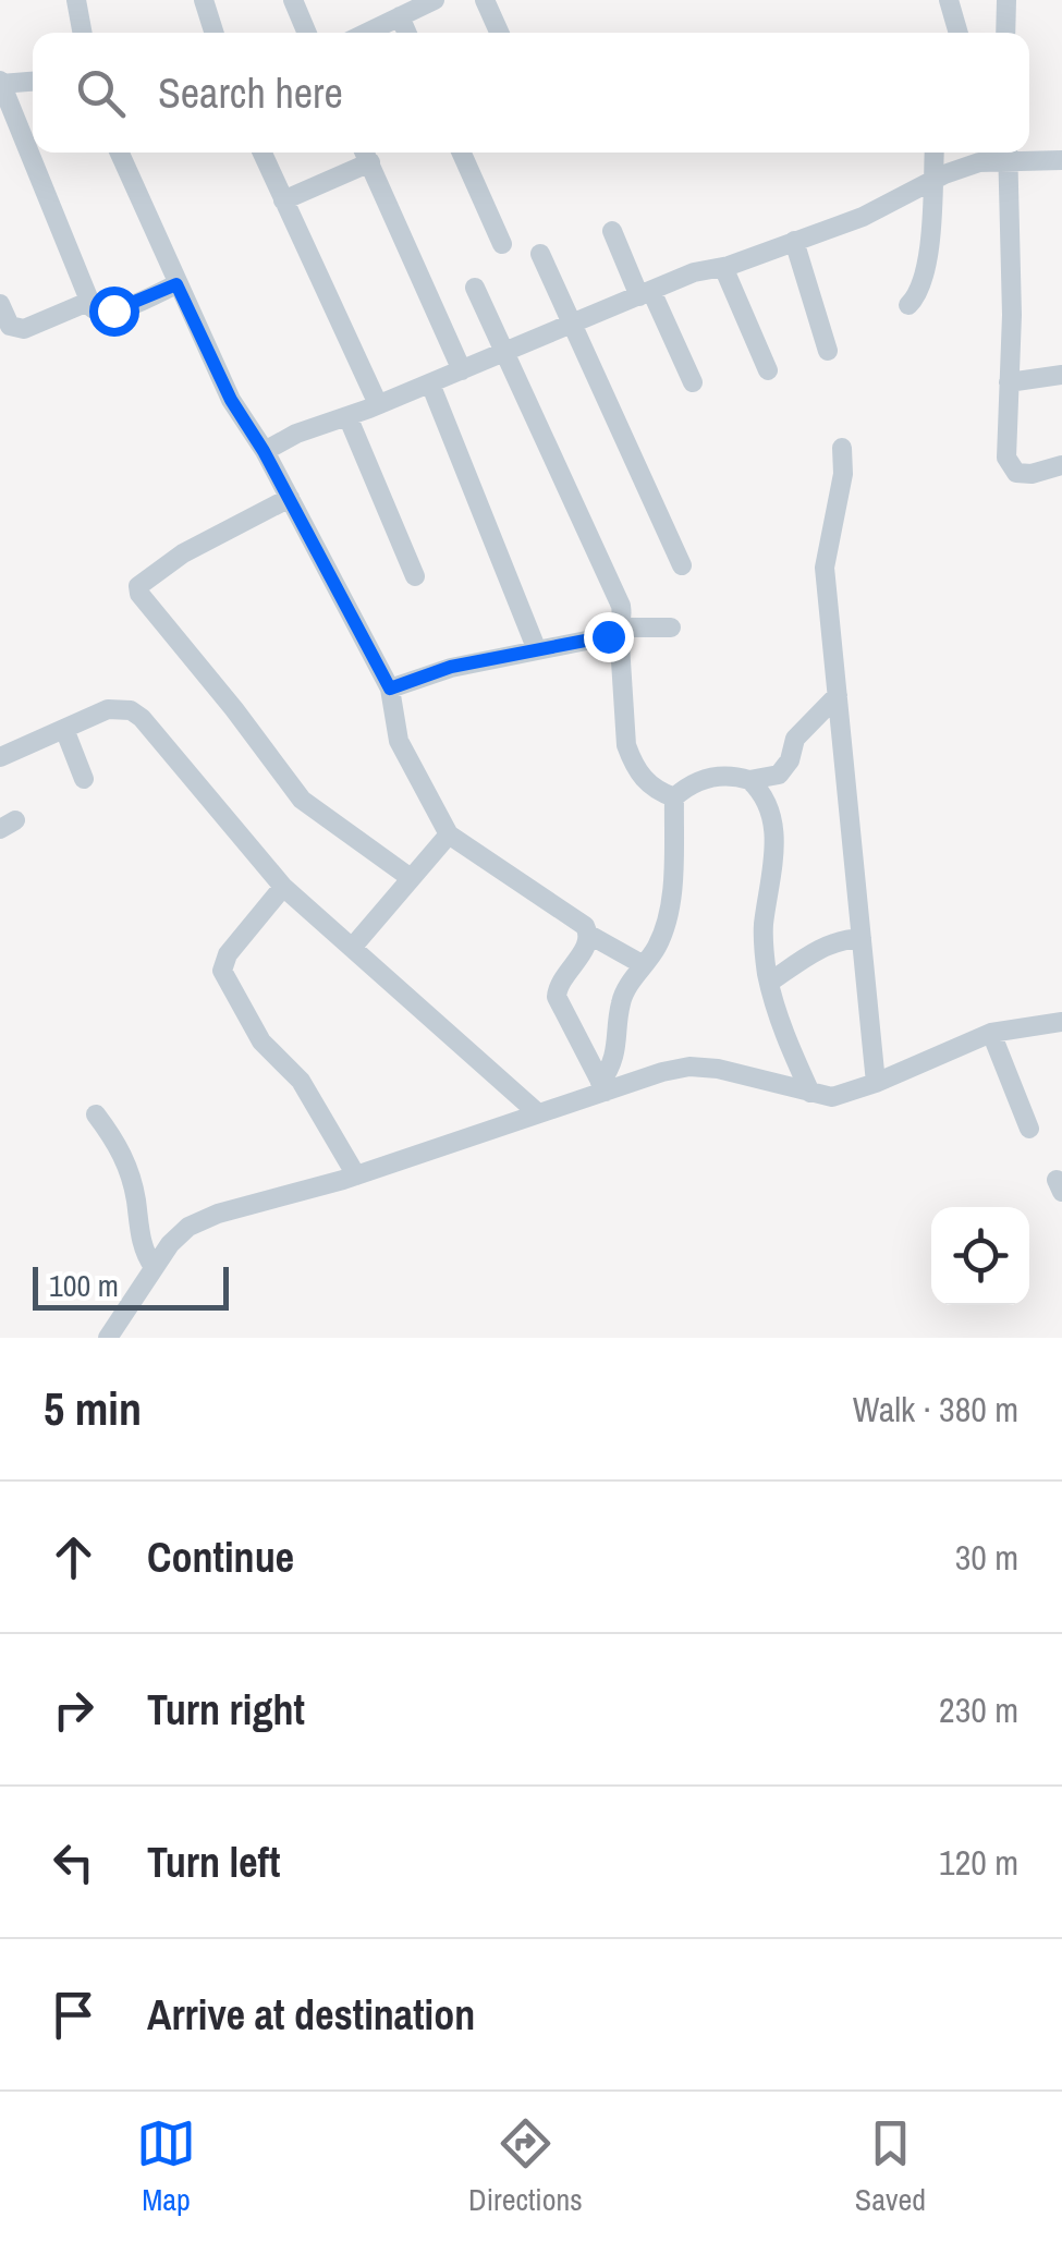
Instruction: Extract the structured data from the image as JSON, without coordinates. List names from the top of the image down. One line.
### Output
{"scale_bar":"100 m","page":{"search":"Search here","scale":"100 m","heading":["5 min","Walk · 380 m"],"list":[["Continue","30 m"],["Turn right","230 m"],["Turn left","120 m"],"Arrive at destination"],"nav":["Map","Directions","Saved"]}}
